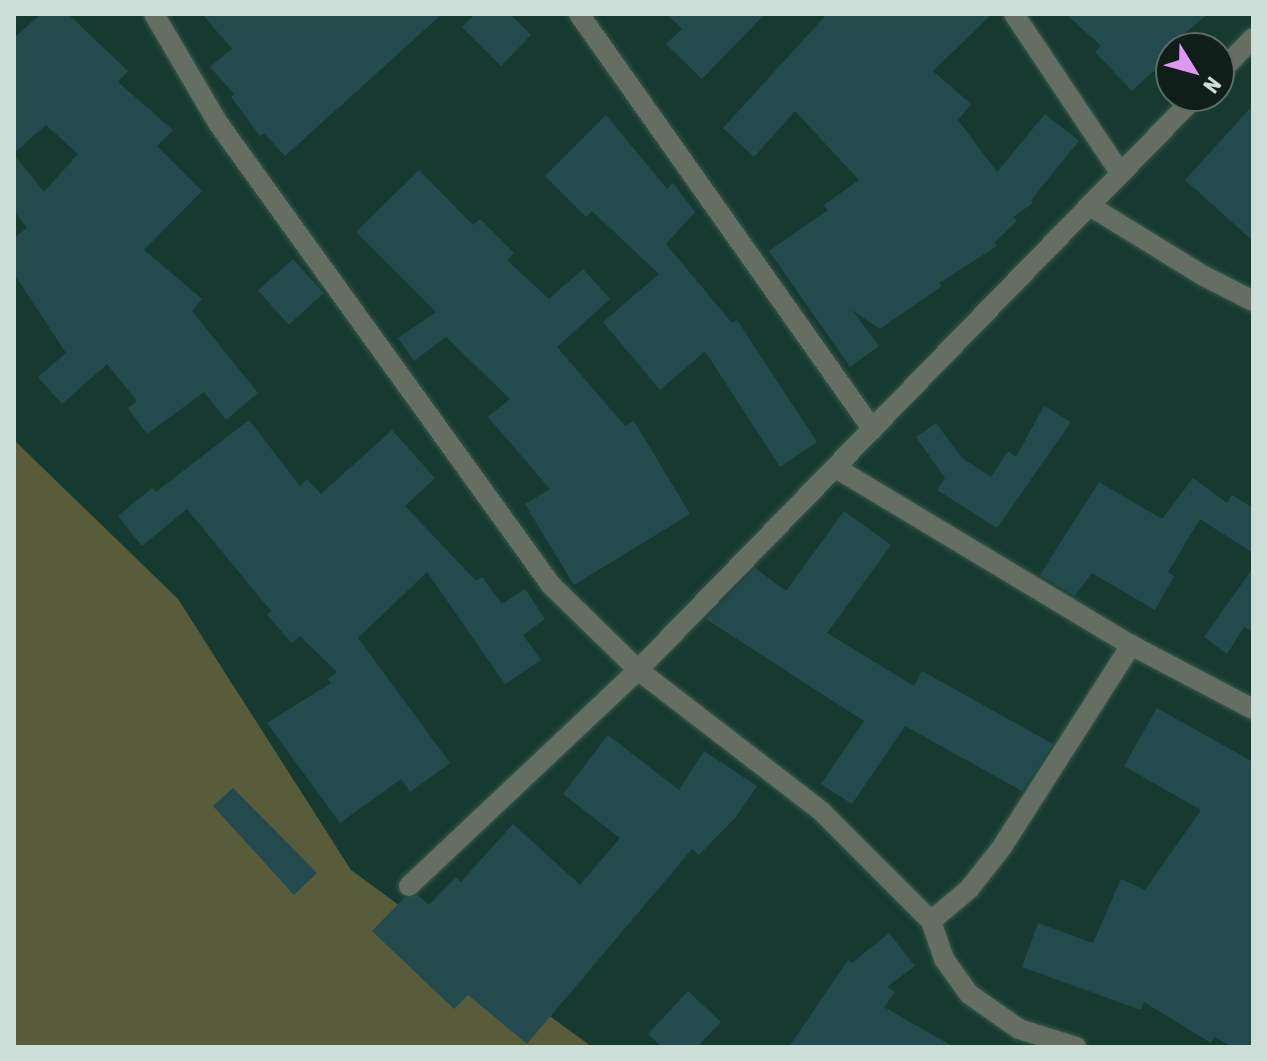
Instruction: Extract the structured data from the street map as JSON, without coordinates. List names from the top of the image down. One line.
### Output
{"north":"bottom right"}
